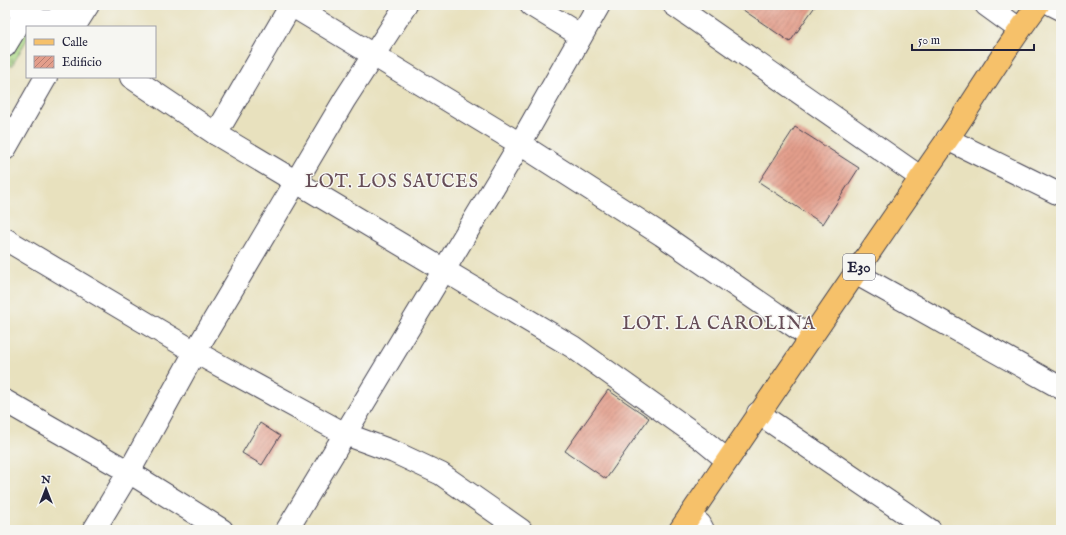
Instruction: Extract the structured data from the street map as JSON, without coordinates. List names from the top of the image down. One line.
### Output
{"streets":{"main road":["E30"]},"districts":["LOT. LOS SAUCES","LOT. LA CAROLINA"],"legend":["Calle","Edificio"],"scale_bar":"50 m","north":"top"}
